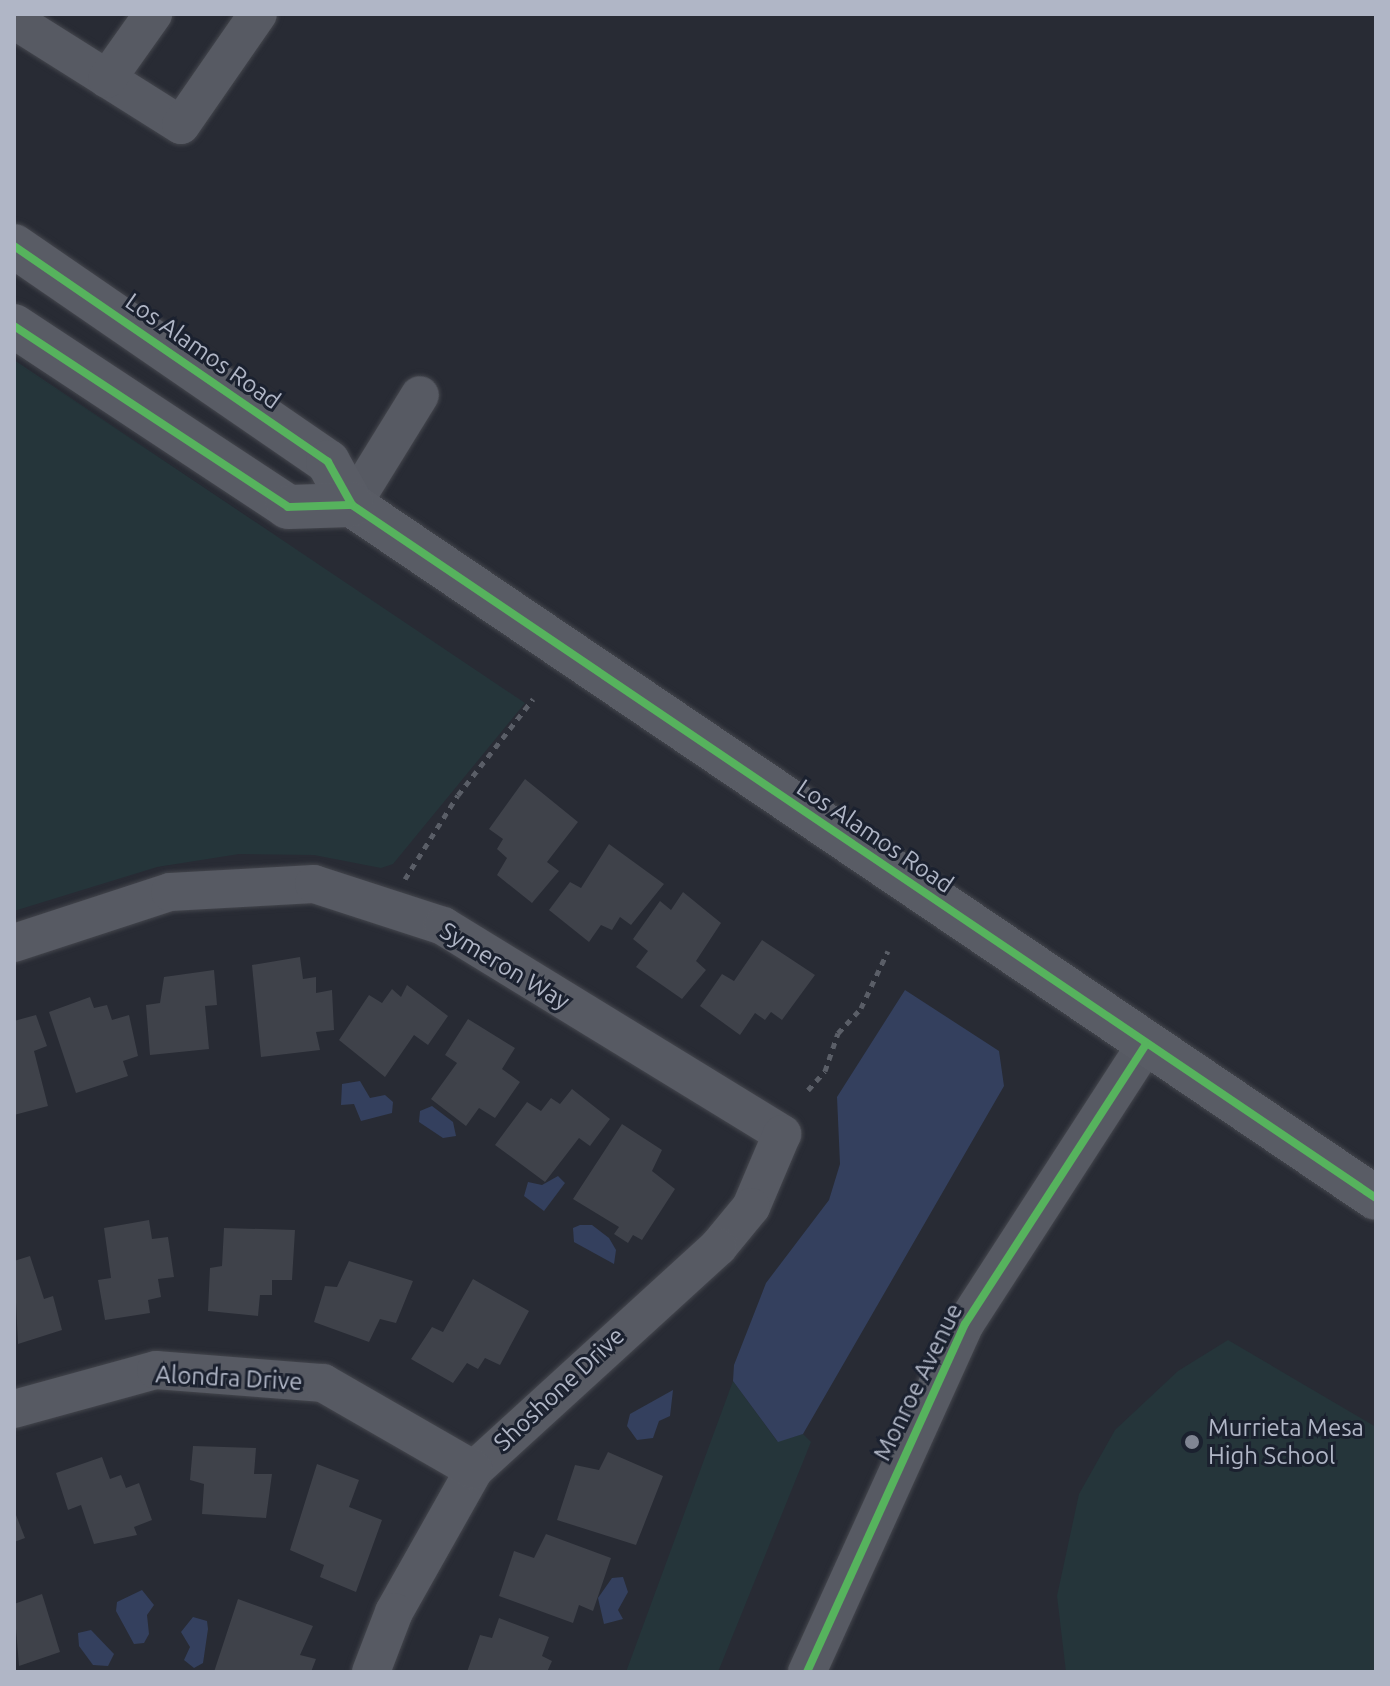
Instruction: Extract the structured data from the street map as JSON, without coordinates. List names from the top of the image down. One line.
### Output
{"streets":{"main road":["Los Alamos Road"],"street":["Symeron Way","Alondra Drive","Monroe Avenue","Shoshone Drive"]},"crossings":[["Los Alamos Road","Monroe Avenue"],["Symeron Way","Shoshone Drive"],["Alondra Drive","Shoshone Drive"]],"places":["Murrieta Mesa High School"]}
